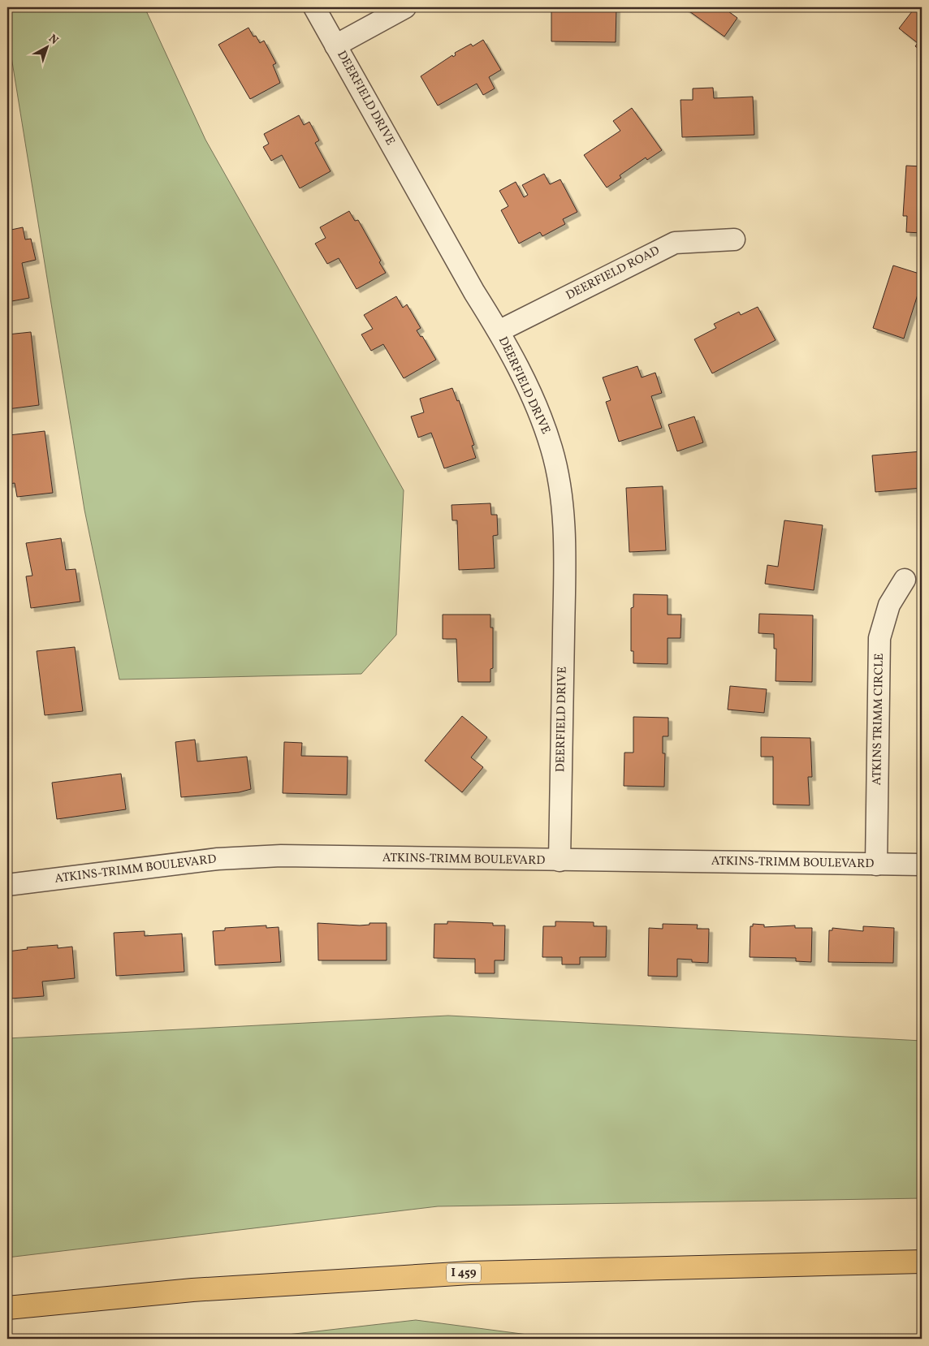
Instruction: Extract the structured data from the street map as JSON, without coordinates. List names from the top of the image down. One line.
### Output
{"streets":{"highway":["I 459"],"street":["DEERFIELD DRIVE","DEERFIELD ROAD","ATKINS TRIMM CIRCLE","ATKINS-TRIMM BOULEVARD"]},"crossings":[["DEERFIELD DRIVE","DEERFIELD ROAD"],["DEERFIELD DRIVE","ATKINS-TRIMM BOULEVARD"],["ATKINS TRIMM CIRCLE","ATKINS-TRIMM BOULEVARD"]],"north":"top right"}
